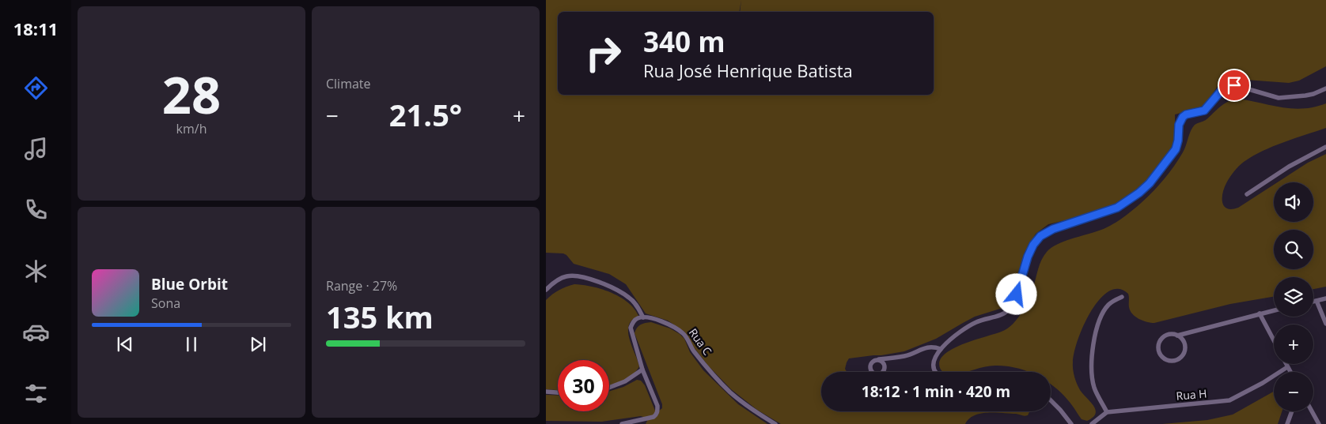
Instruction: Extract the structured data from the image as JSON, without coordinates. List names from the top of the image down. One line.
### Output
{"streets":{"street":["Rua C","Rua H"]},"page":{"tabs":"18:11","tile":[["28","km/h"],"Climate",["Range · 27%","135 km"]],"turn":["340 m","Rua José Henrique Batista"],"heat":["−","21.5°","+"],"map_buttons":["+","−"],"song":["Blue Orbit","Sona"],"limit":"30","trip":"18:12 · 1 min · 420 m"}}
